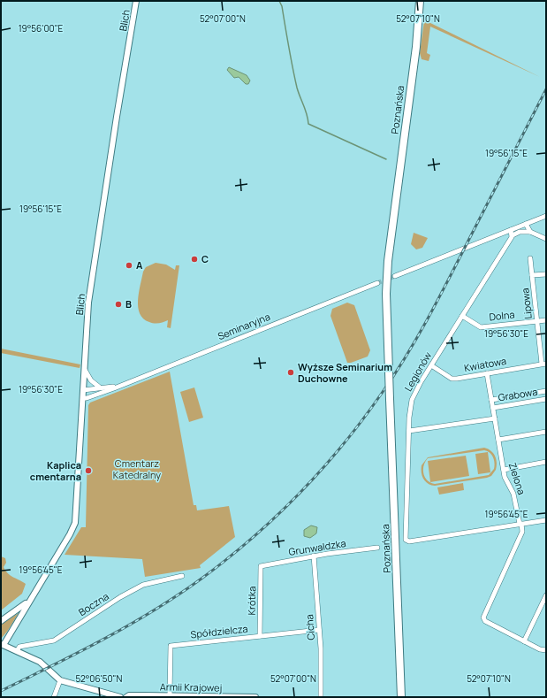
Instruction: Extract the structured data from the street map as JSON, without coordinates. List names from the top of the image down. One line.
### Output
{"streets":{"main road":["Poznańska"],"street":["Blich","Lipowa","Dolna","Seminaryjna","Kwiatowa","Legionów","Grabowa","Zielona","Grunwaldzka","Krótka","Boczna","Cicha","Spółdzielcza","Armii Krajowej"]},"crossings":[["Blich","Seminaryjna"],["Lipowa","Dolna"],["Lipowa","Kwiatowa"],["Dolna","Legionów"],["Kwiatowa","Legionów"],["Kwiatowa","Zielona"],["Legionów","Zielona"],["Grabowa","Zielona"],["Grunwaldzka","Krótka"],["Grunwaldzka","Cicha"],["Krótka","Spółdzielcza"],["Cicha","Spółdzielcza"],["Spółdzielcza","Armii Krajowej"]],"parks":["Cmentarz Katedralny"],"places":["C","A","B","Wyższe Seminarium Duchowne","Kaplica cmentarna"],"coordinates":["52°07'00\"N","52°07'10\"N","19°56'00\"E","19°56'15\"E","19°56'30\"E","19°56'45\"E","52°06'50\"N"]}
